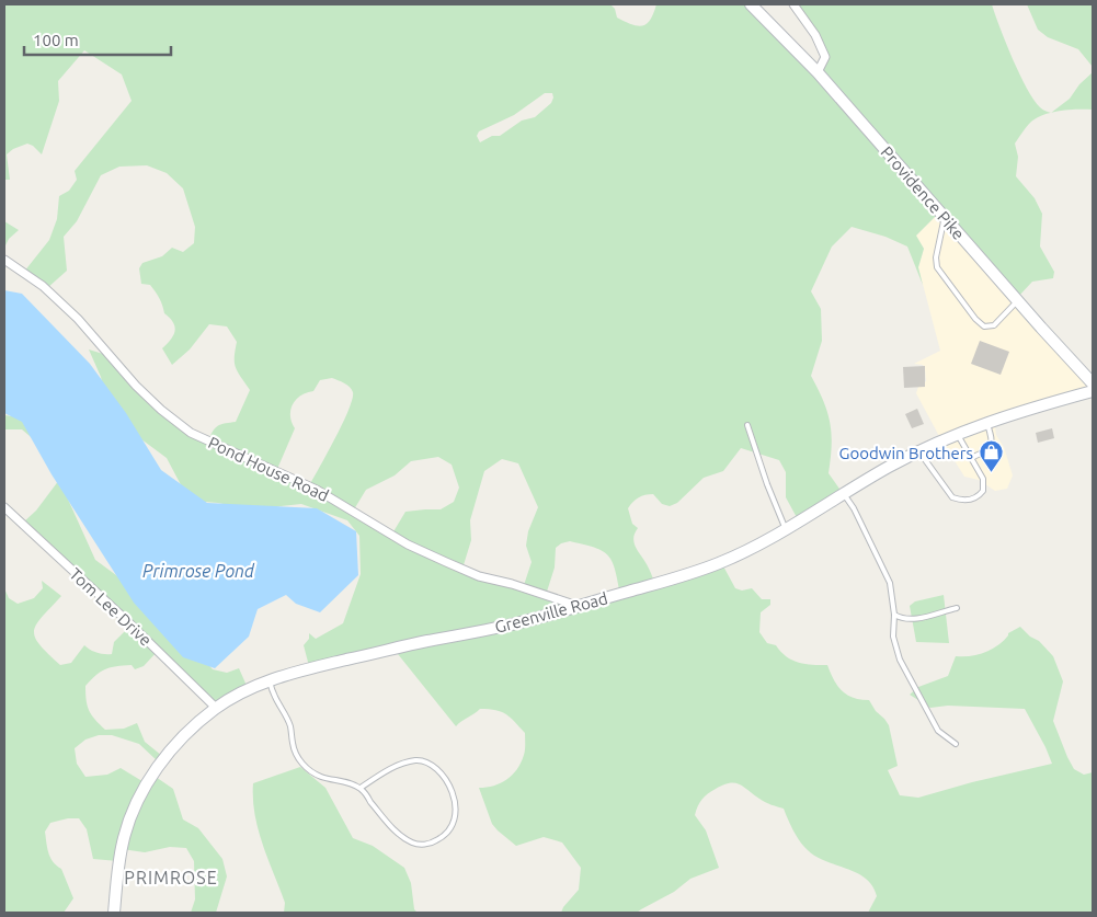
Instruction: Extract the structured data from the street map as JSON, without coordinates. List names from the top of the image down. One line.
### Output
{"streets":{"main road":["Providence Pike","Greenville Road"],"street":["Pond House Road","Tom Lee Drive"]},"crossings":[["Pond House Road","Greenville Road"],["Tom Lee Drive","Greenville Road"]],"districts":["PRIMROSE"],"water":["Primrose Pond"],"places":{"shop":["Goodwin Brothers"]},"scale_bar":"100 m"}
